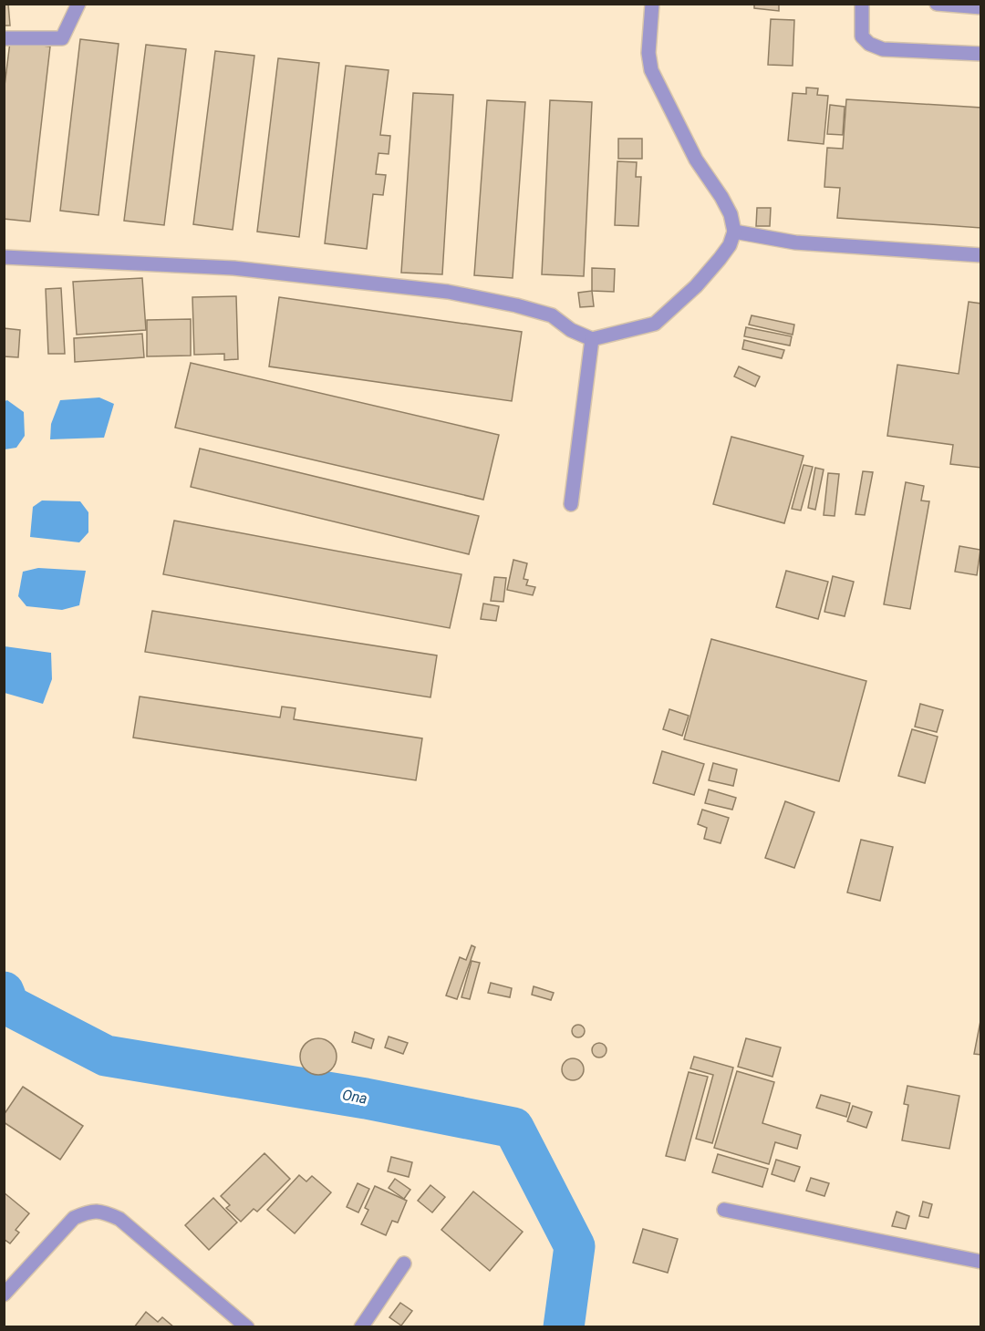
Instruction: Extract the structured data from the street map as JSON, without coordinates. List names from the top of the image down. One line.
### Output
{"water":["Ona"]}
